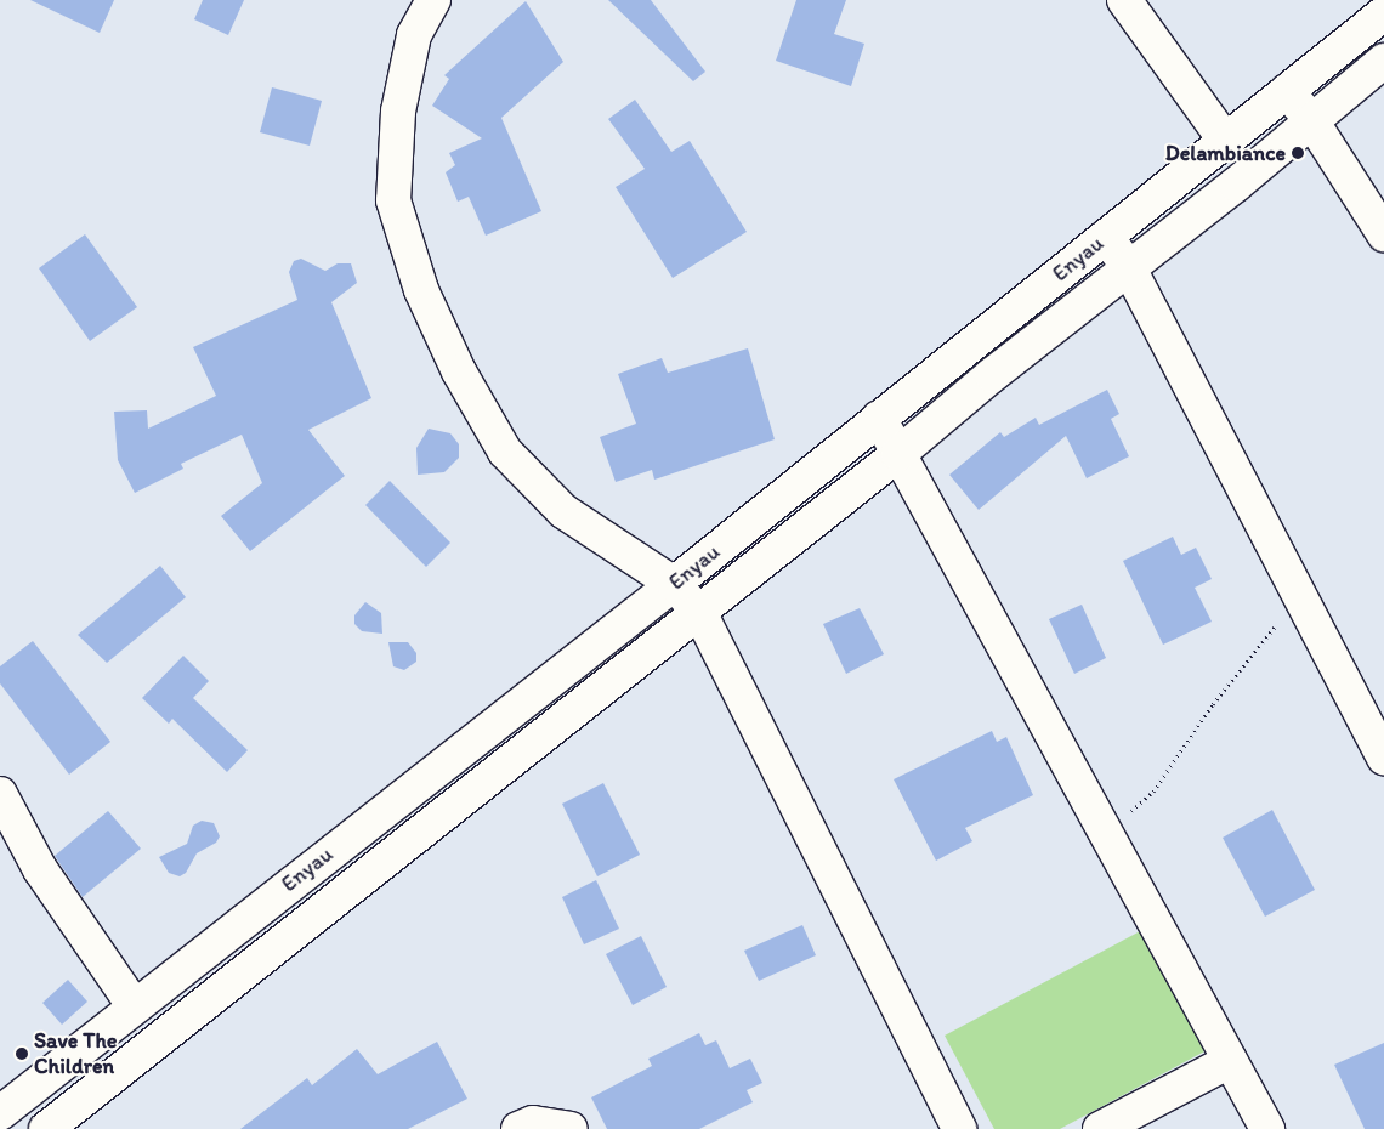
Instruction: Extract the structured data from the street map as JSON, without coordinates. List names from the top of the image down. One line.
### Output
{"streets":{"street":["Enyau"]},"places":["Delambiance","Save The Children"]}
